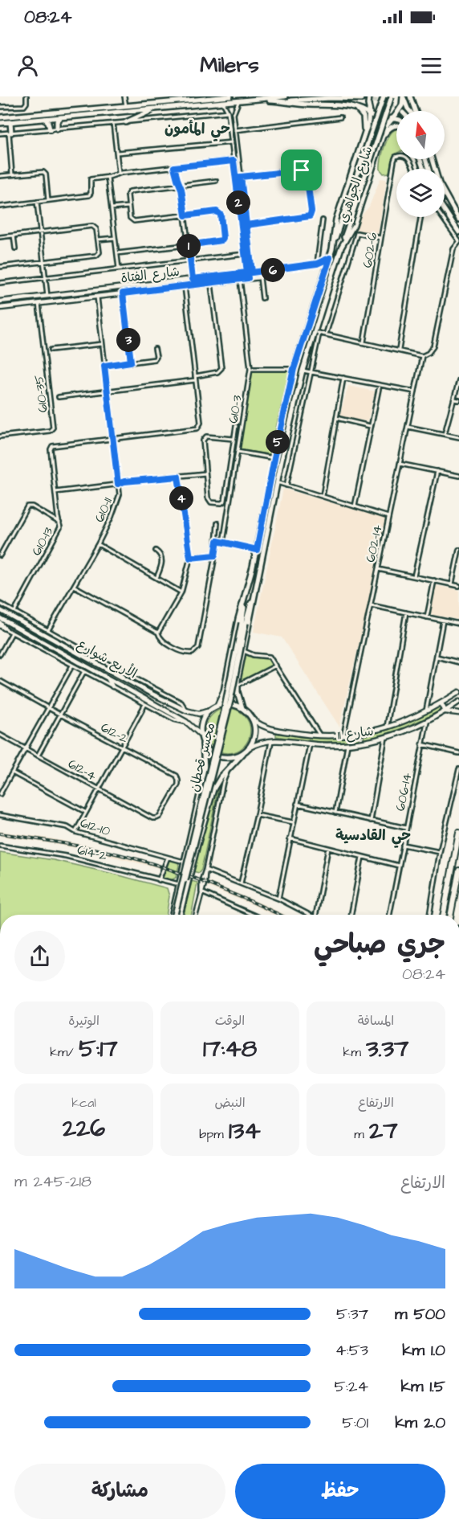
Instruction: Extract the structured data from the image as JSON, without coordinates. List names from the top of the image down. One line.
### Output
{"streets":{"main road":["شارع الجواهري","مجسر قحطان"],"street":["602-6","شارع الفتاة","610-35","610-3","610-11","610-13","602-14","الأربع شوارع","612-2","شارع 11","612-4","606-14","612-10","614-2"]},"crossings":[["شارع الجواهري","شارع الفتاة"],["شارع الجواهري","مجسر قحطان"],["شارع الفتاة","610-35"],["شارع الفتاة","610-3"],["شارع الفتاة","610-11"],["610-11","610-13"],["602-14","شارع 11"],["612-2","612-4"],["شارع 11","606-14"]],"districts":["حي المأمون","حي القادسية"],"north":"top","page":{"status":"08:24","header":"Milers","pins":["2","1","6","3","5","4"],"heading":["جري صباحي","08:24"],"stats":[["المسافة","3.37 km"],["الوقت","17:48"],["الوتيرة","5:17 /km"],["الارتفاع","27 m"],["النبض","134 bpm"],["kcal","226"]],"chart":["الارتفاع","218–245 m"],"list":[{"name":"500 m","note":"5:37"},{"name":"1.0 km","note":"4:53"},{"name":"1.5 km","note":"5:24"},{"name":"2.0 km","note":"5:01"}],"buttons":["حفظ","مشاركة"]}}
